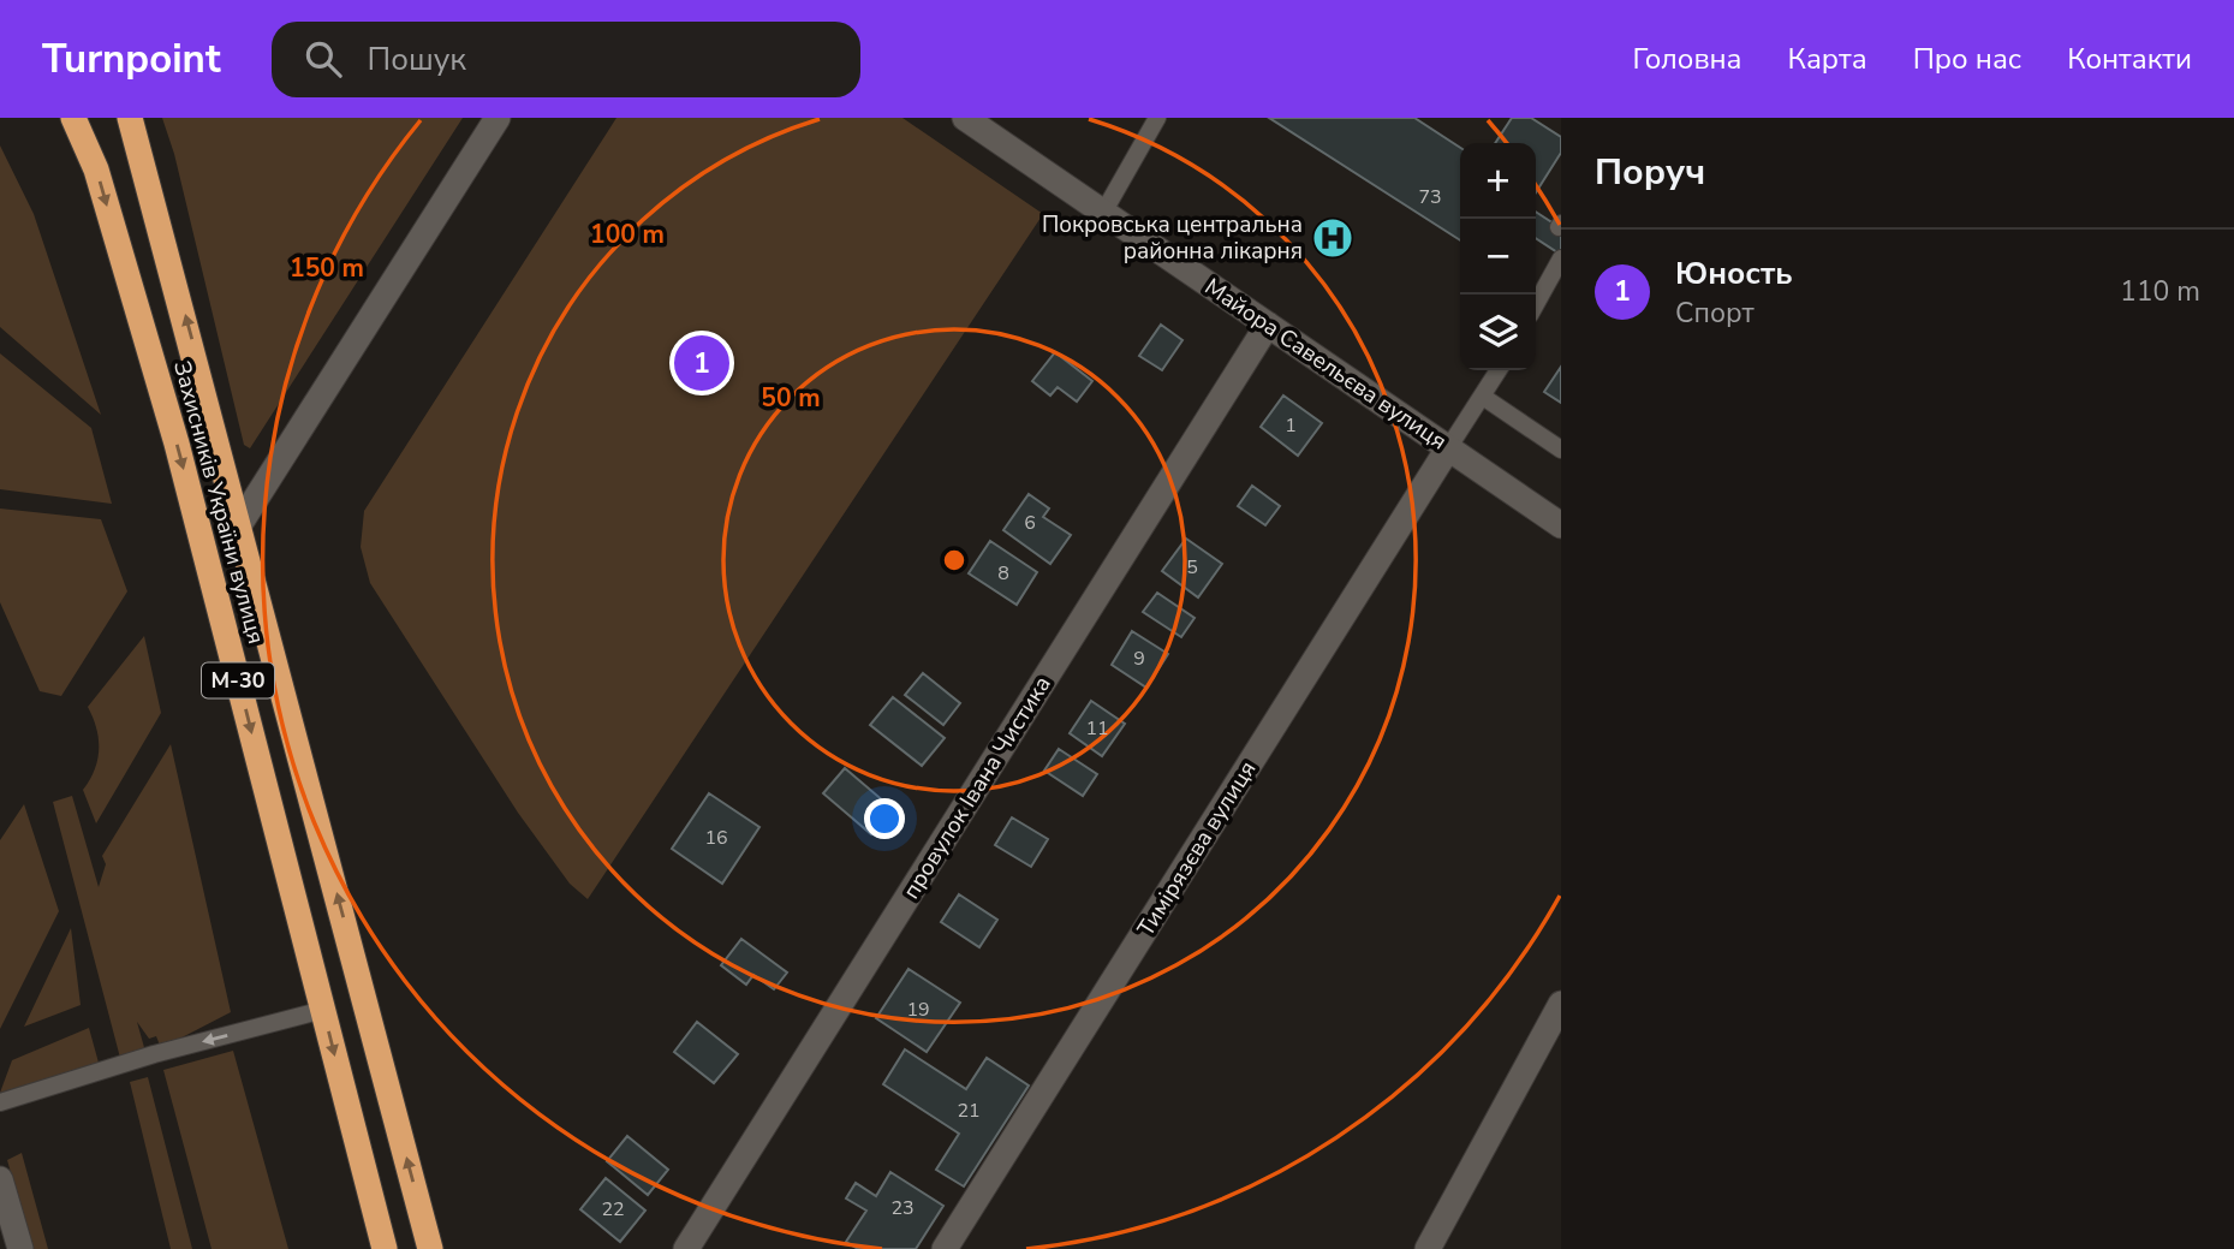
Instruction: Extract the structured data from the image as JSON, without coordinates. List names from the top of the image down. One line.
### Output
{"streets":{"highway":["Захисників України вулиця","М-30"],"street":["Майора Савельєва вулиця","провулок Івана Чистика","Тимірязєва вулиця"]},"crossings":[["Майора Савельєва вулиця","провулок Івана Чистика"],["Майора Савельєва вулиця","Тимірязєва вулиця"]],"places":{"hospital":["Покровська центральна районна лікарня"]},"house_numbers":["73","1","6","5","8","9","11","16","19","21","23","22"],"page":{"header":"Turnpoint","search":"Пошук","nav":["Головна","Карта","Про нас","Контакти"],"heading":"Поруч","map_buttons":["+","−"],"list":[{"mark":"1","name":"Юность","note":"Спорт","value":"110 m"}],"pins":"1"},"rings":["100 m","150 m","50 m"]}
